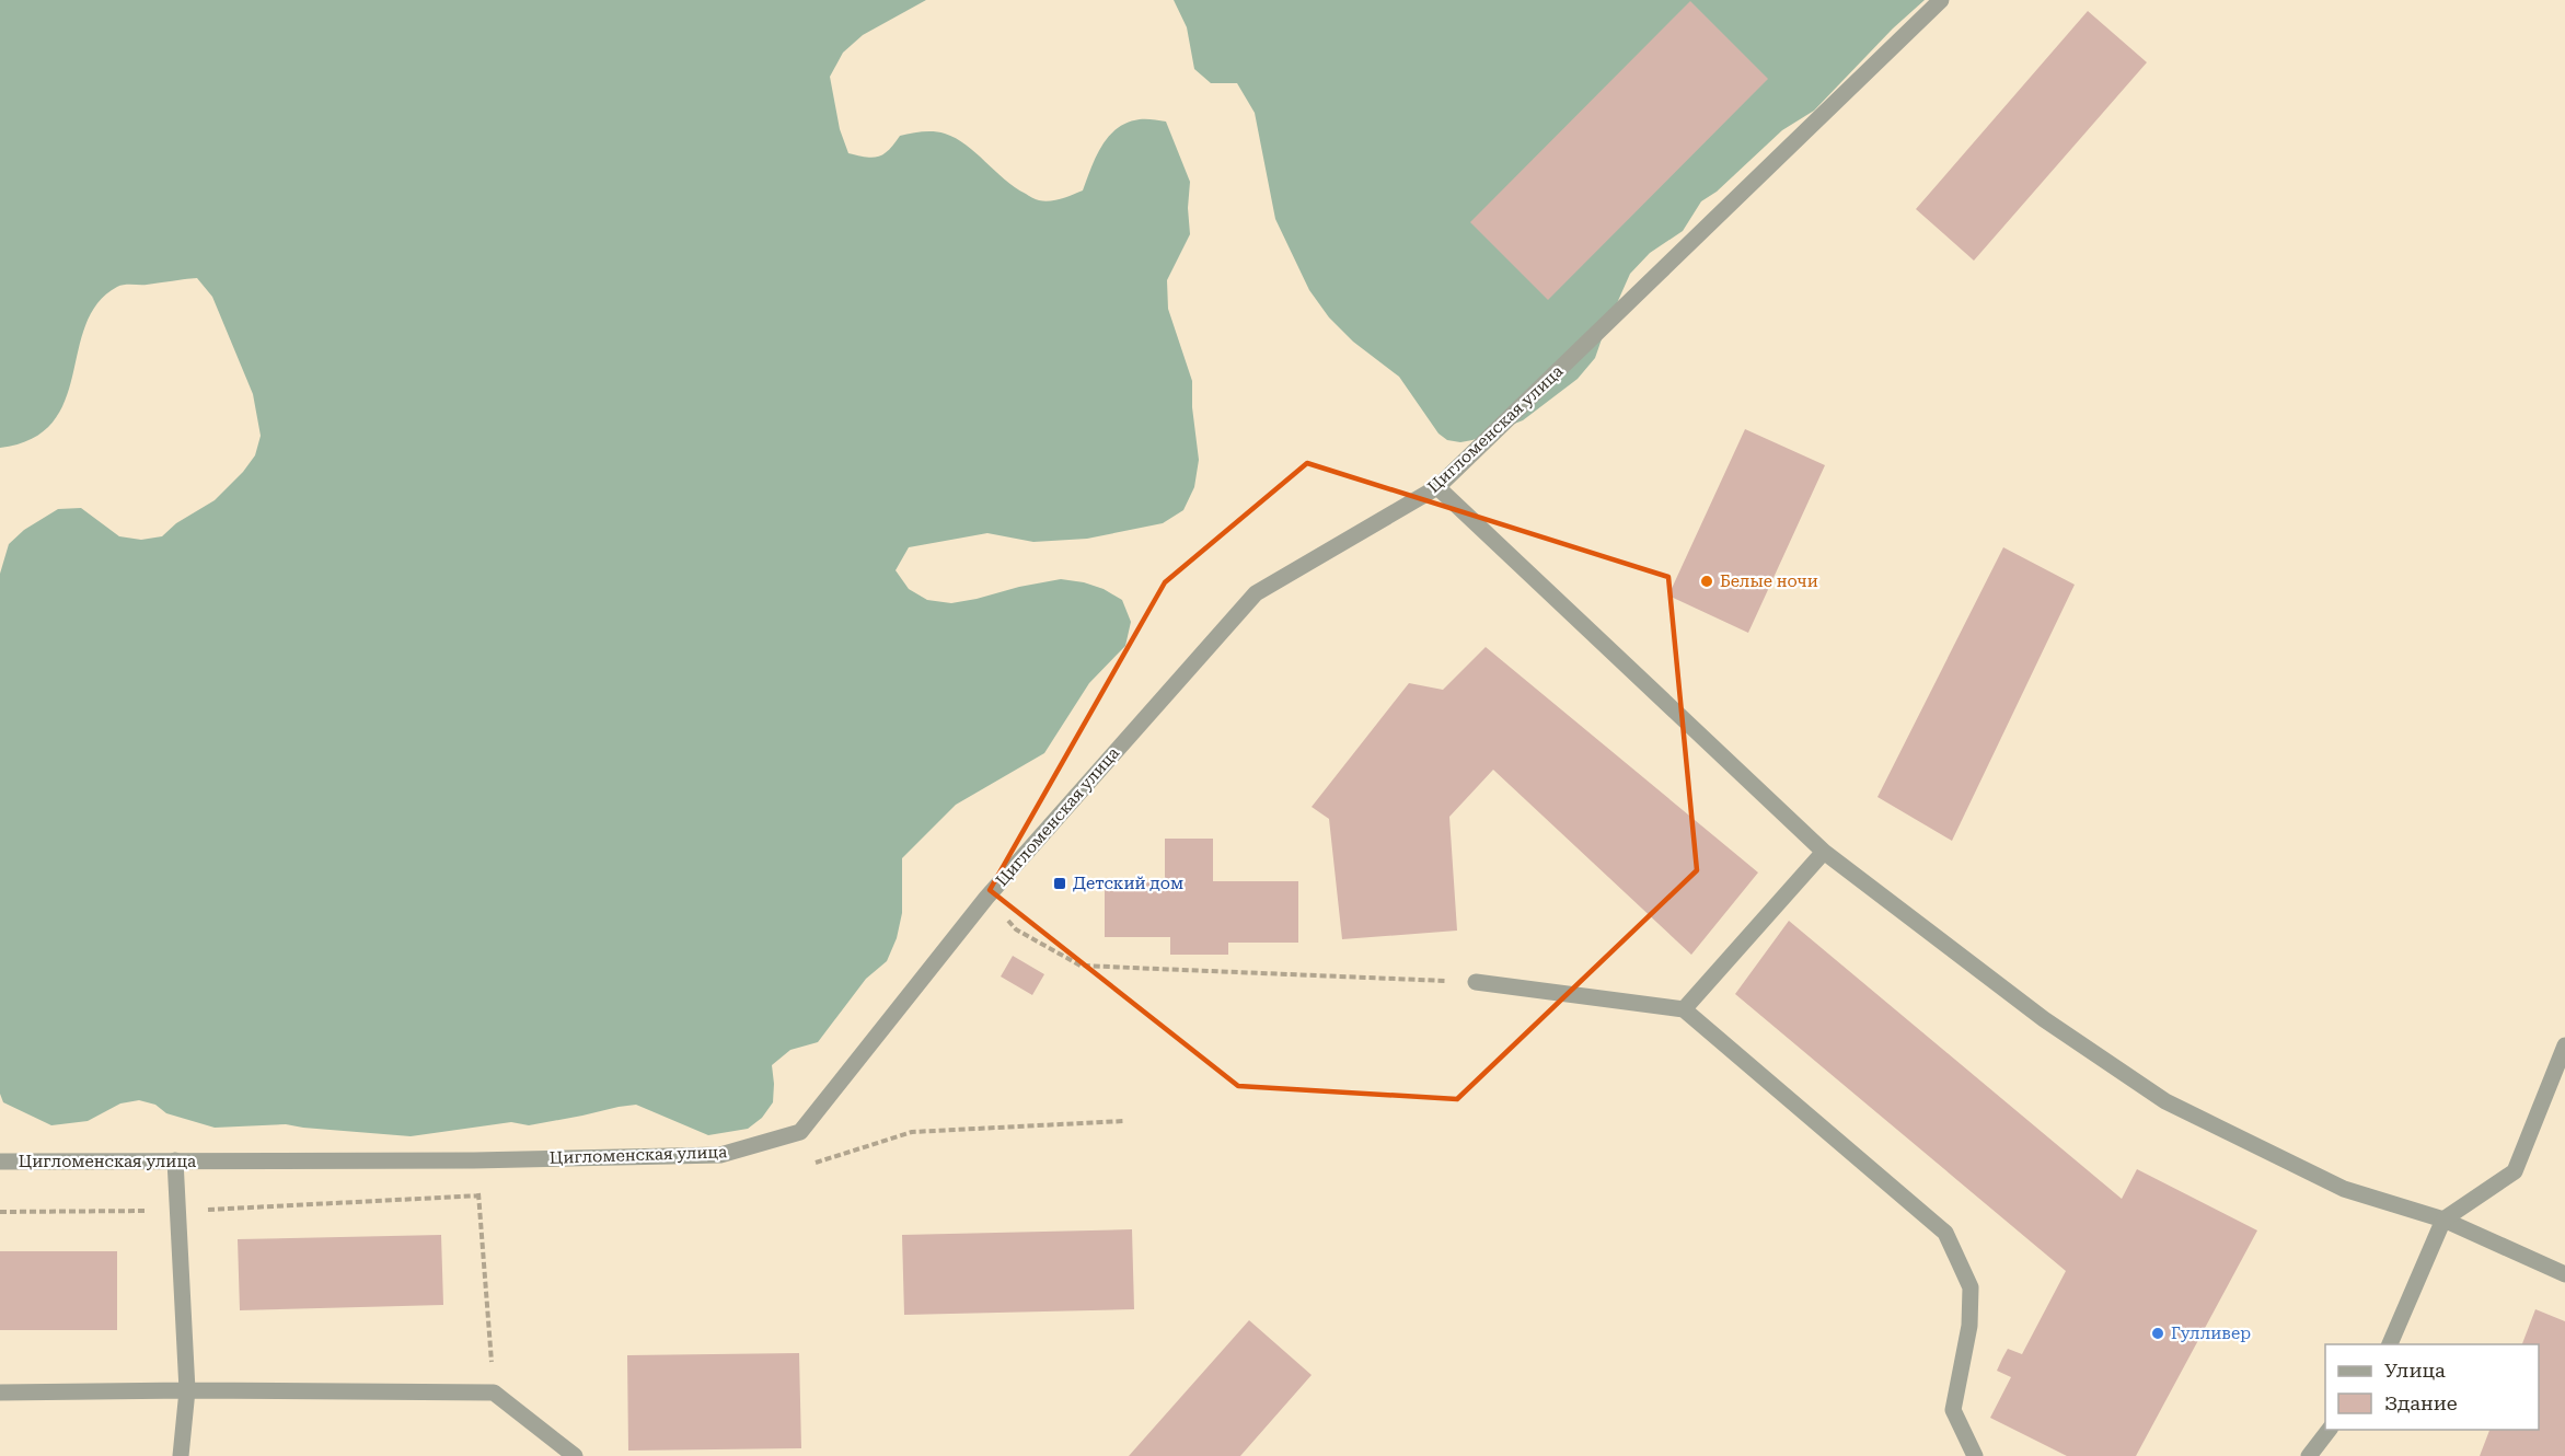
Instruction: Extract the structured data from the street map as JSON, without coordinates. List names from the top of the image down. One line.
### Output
{"streets":{"street":["Цигломенская улица"]},"places":{"other":["Белые ночи","Гулливер"],"transit":["Детский дом"]},"legend":["Улица","Здание"]}
